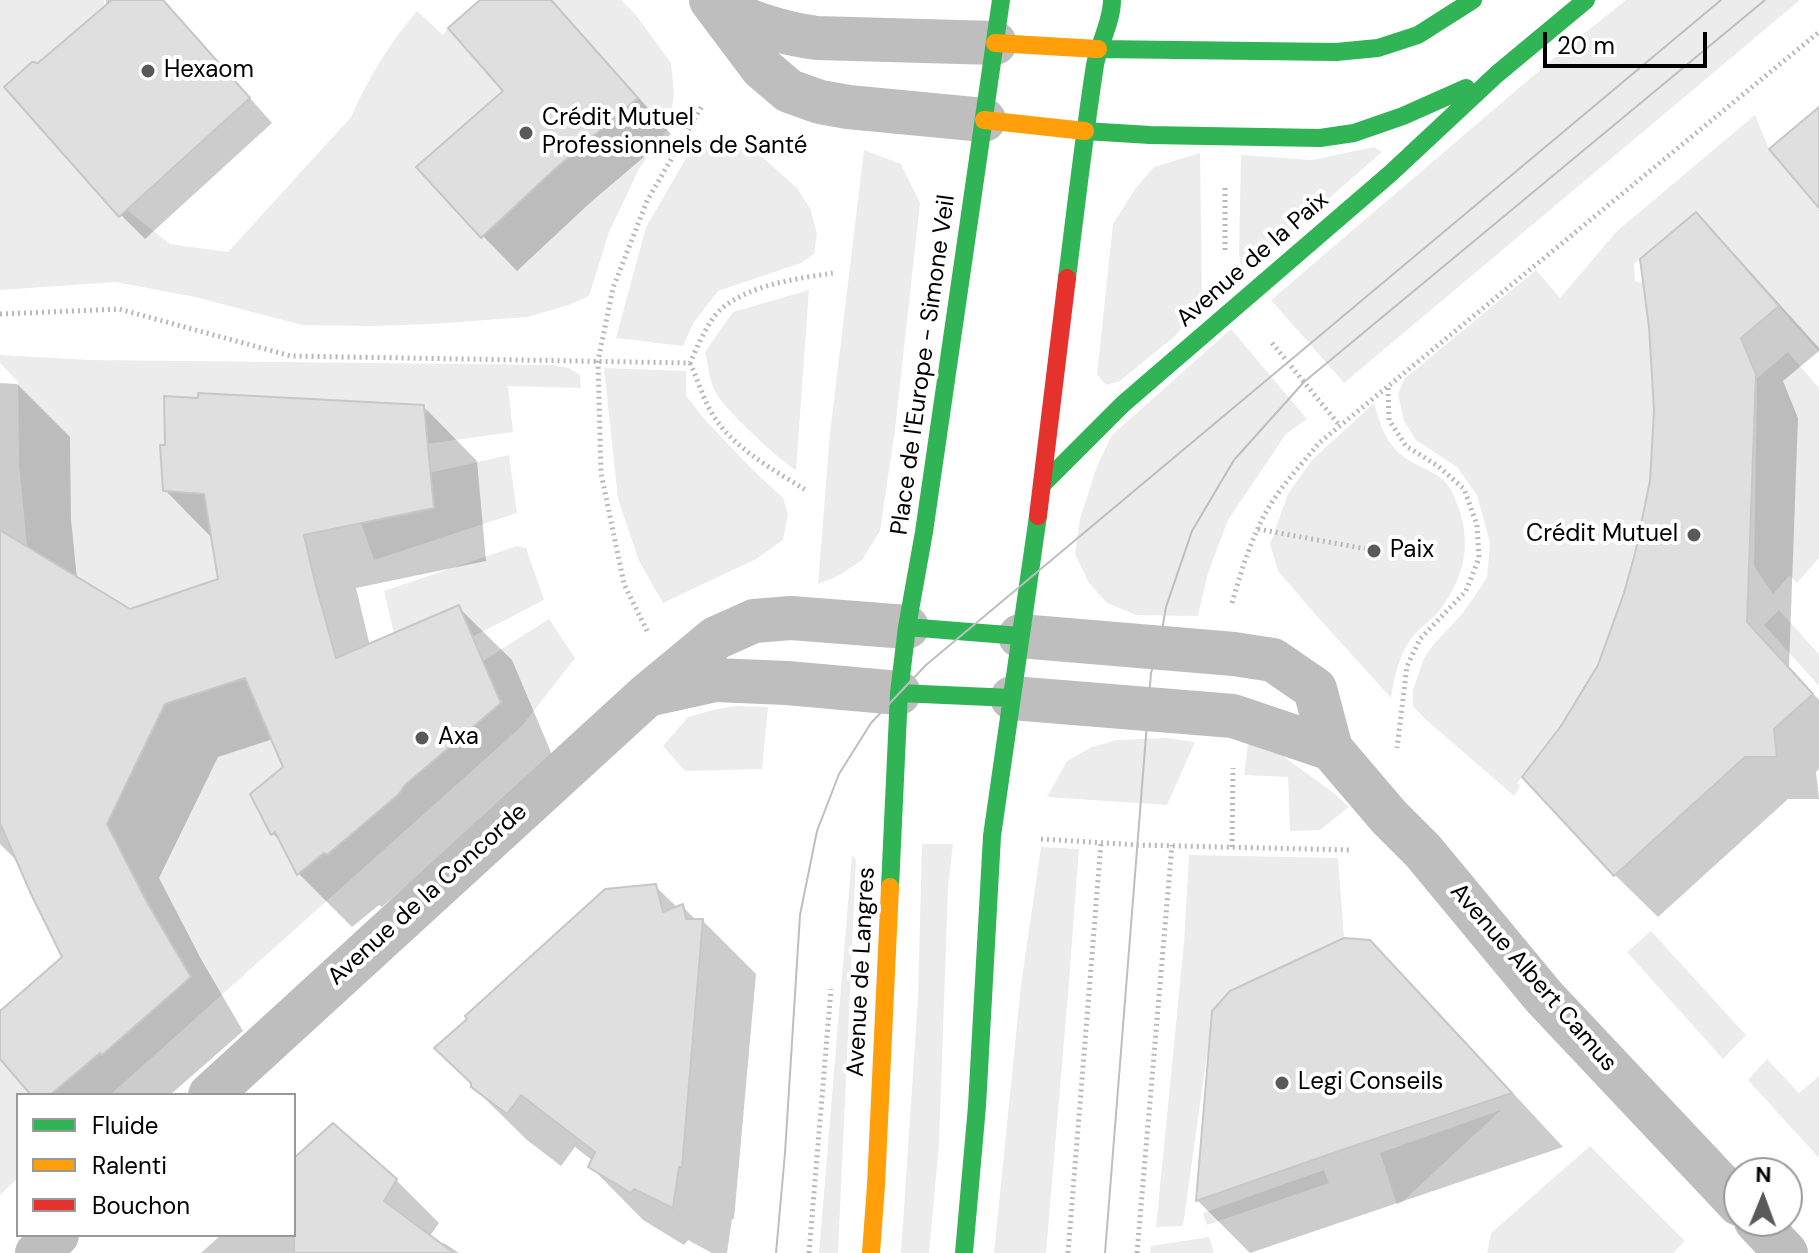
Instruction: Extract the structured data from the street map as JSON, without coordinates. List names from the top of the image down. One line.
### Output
{"streets":{"main road":["Avenue de la Paix","Place de l'Europe - Simone Veil","Avenue de Langres"],"street":["Avenue de la Concorde","Avenue Albert Camus"]},"crossings":[["Avenue de la Paix","Place de l'Europe - Simone Veil"],["Place de l'Europe - Simone Veil","Avenue de la Concorde"],["Place de l'Europe - Simone Veil","Avenue de Langres"],["Avenue de la Concorde","Avenue de Langres"]],"places":["Hexaom","Crédit Mutuel Professionnels de Santé","Crédit Mutuel","Paix","Axa","Legi Conseils"],"legend":["Fluide","Ralenti","Bouchon"],"scale_bar":"20 m","north":"top"}
